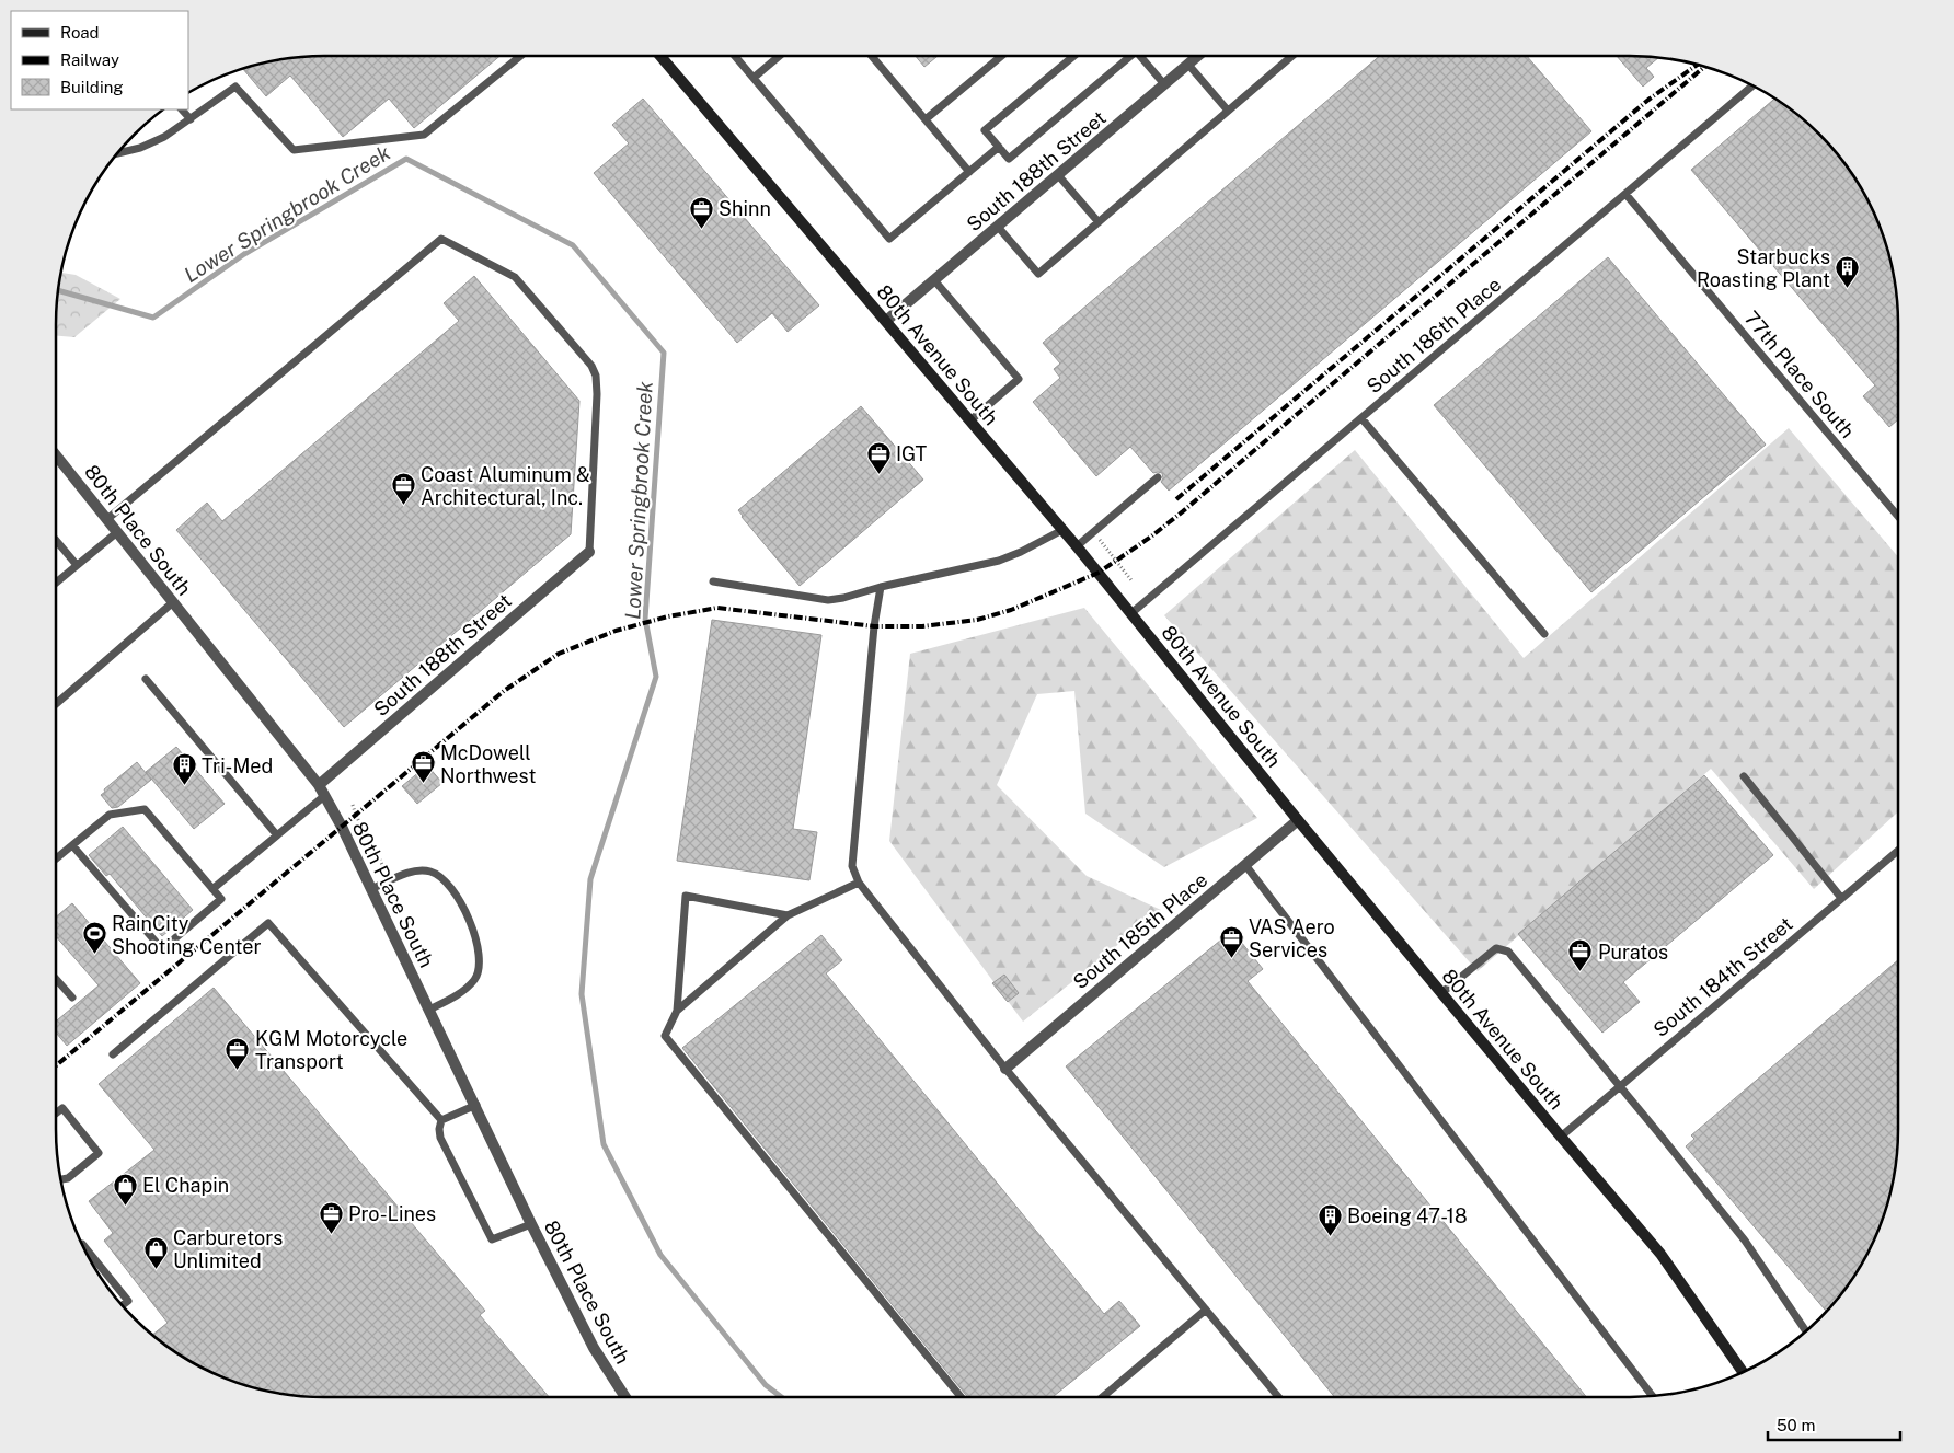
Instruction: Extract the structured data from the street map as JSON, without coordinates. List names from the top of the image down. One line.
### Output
{"streets":{"street":["South 188th Street","80th Avenue South","80th Place South","South 185th Place"],"lane":["South 186th Place","77th Place South","South 184th Street"]},"crossings":[["South 188th Street","80th Avenue South"],["South 188th Street","80th Place South"],["South 186th Place","80th Avenue South"],["South 186th Place","77th Place South"],["80th Avenue South","South 185th Place"],["80th Avenue South","South 184th Street"]],"water":["Lower Springbrook Creek"],"places":{"office":["Shinn","IGT","Coast Aluminum & Architectural, Inc.","McDowell Northwest","VAS Aero Services","Puratos","KGM Motorcycle Transport","Pro-Lines"],"building":["Starbucks Roasting Plant","Tri-Med","Boeing 47-18"],"sports":["RainCity Shooting Center"],"shop":["El Chapin","Carburetors Unlimited"]},"legend":["Road","Railway","Building"],"scale_bar":"50 m"}
